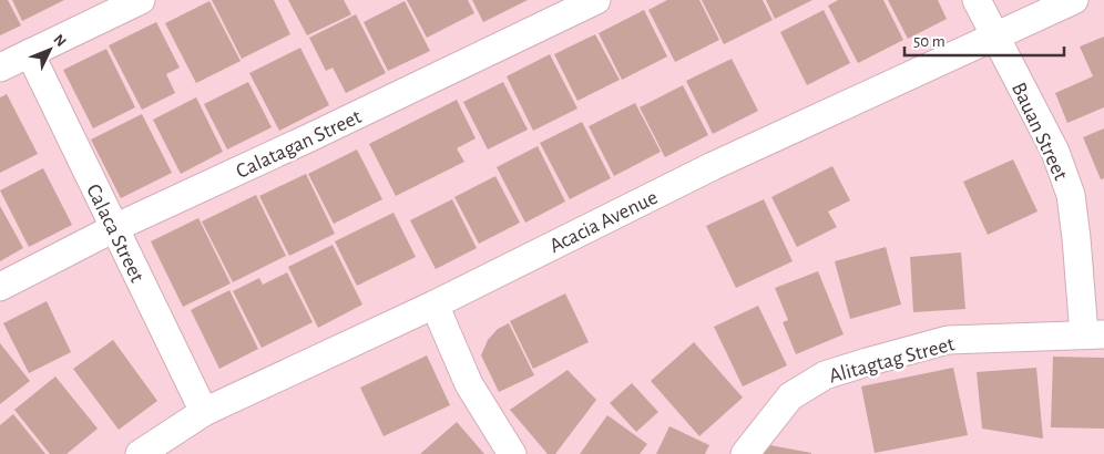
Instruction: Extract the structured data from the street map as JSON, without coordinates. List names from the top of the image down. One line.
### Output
{"streets":{"street":["Bauan Street","Calatagan Street","Acacia Avenue","Calaca Street","Alitagtag Street"]},"crossings":[["Bauan Street","Acacia Avenue"],["Bauan Street","Alitagtag Street"],["Calatagan Street","Calaca Street"],["Acacia Avenue","Calaca Street"]],"scale_bar":"50 m","north":"top right"}
